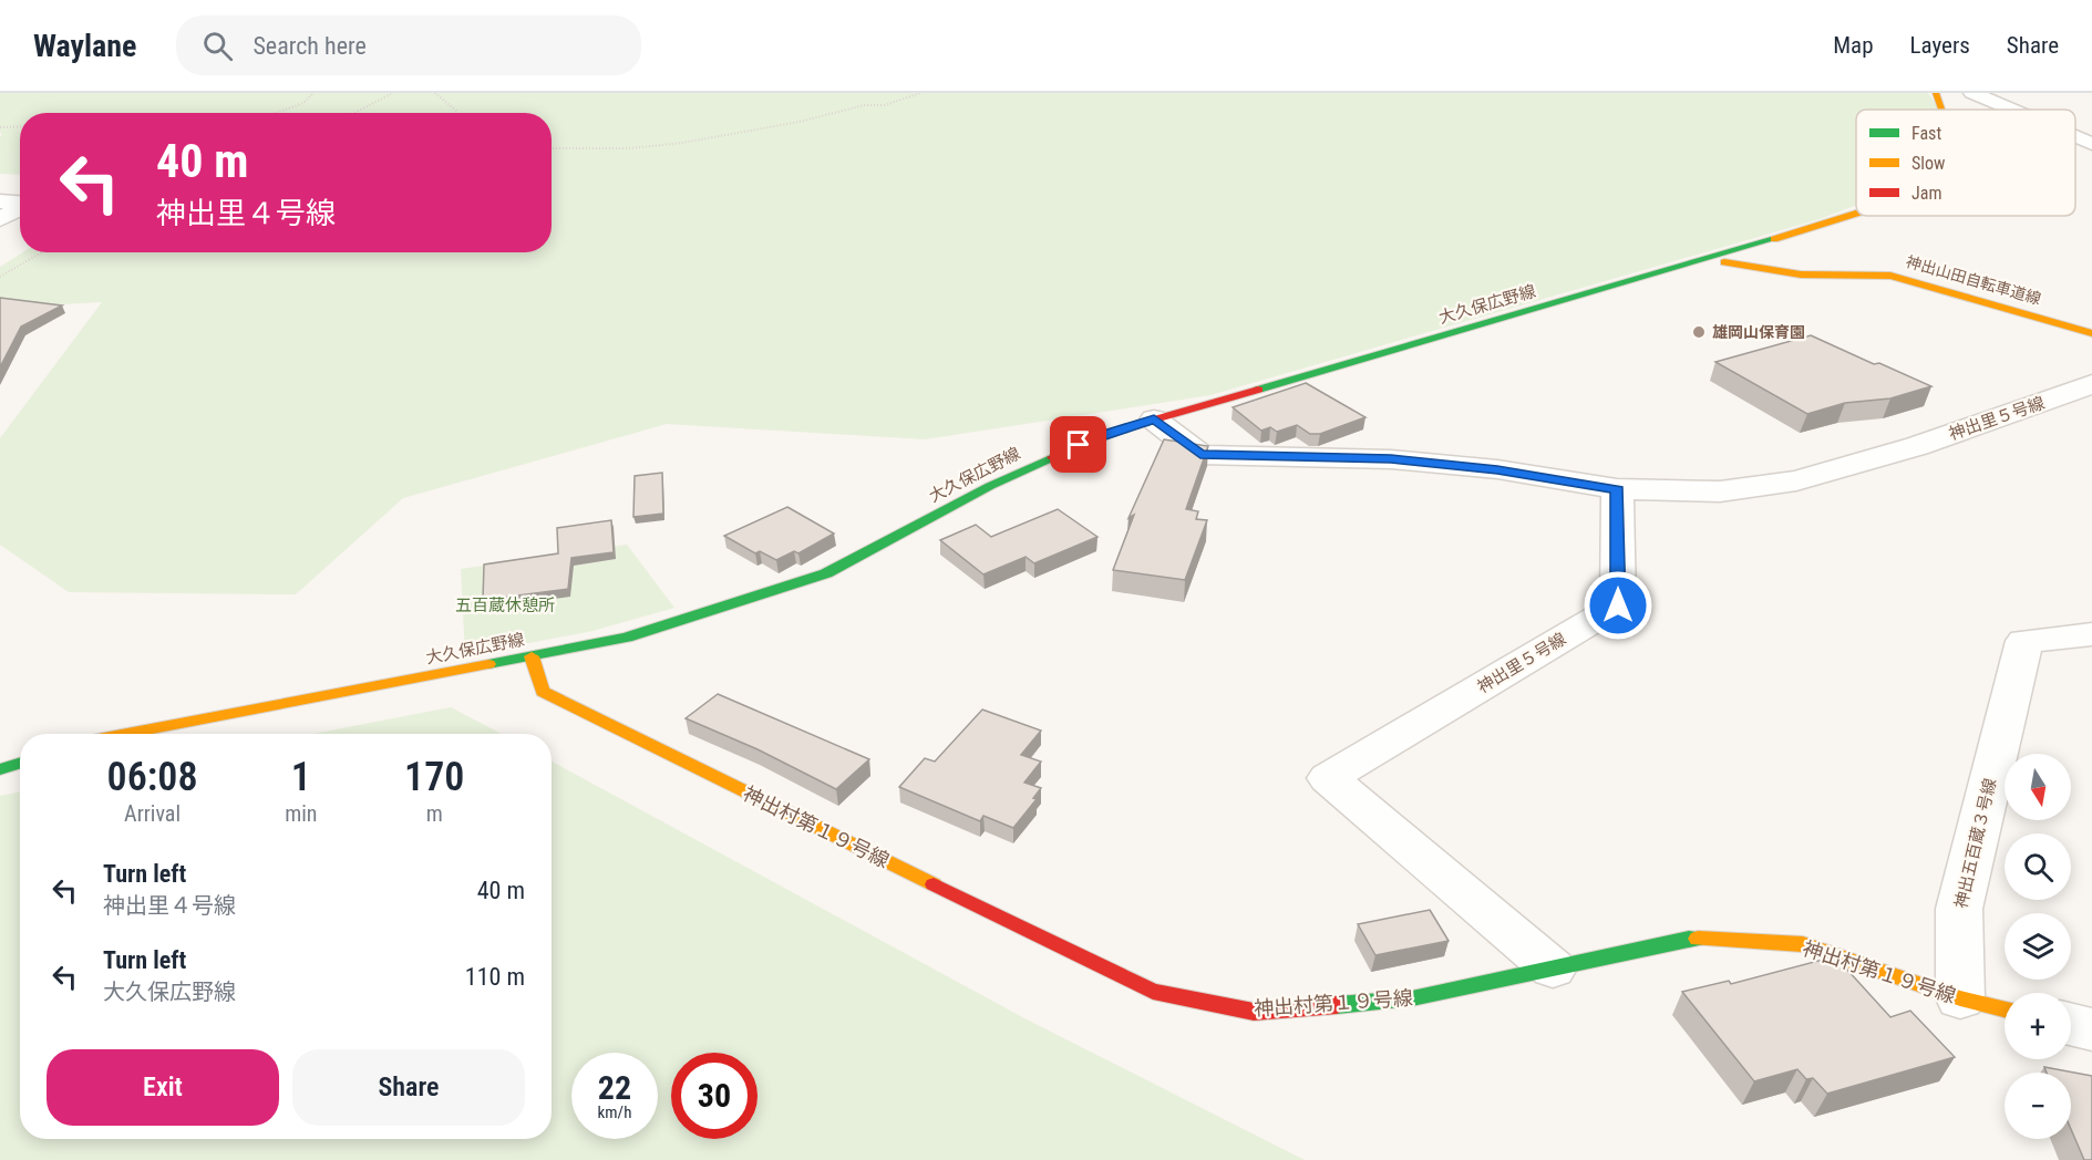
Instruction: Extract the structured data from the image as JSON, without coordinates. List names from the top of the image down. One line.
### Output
{"streets":{"street":["神出山田自転車道線","大久保広野線","神出里５号線","神出村第１９号線","神出五百蔵３号線"]},"crossings":[["神出山田自転車道線","大久保広野線"],["大久保広野線","神出村第１９号線"],["神出里５号線","神出村第１９号線"],["神出村第１９号線","神出五百蔵３号線"]],"parks":["五百蔵休憩所"],"places":["雄岡山保育園"],"legend":["Fast","Slow","Jam"],"north":"bottom","page":{"header":"Waylane","search":"Search here","nav":["Map","Layers","Share"],"turn":["40 m","神出里４号線"],"eta":["06:08","Arrival","1","min","170","m"],"map_buttons":["+","−"],"list":[{"name":"Turn left","note":"神出里４号線","value":"40 m"},{"name":"Turn left","note":"大久保広野線","value":"110 m"}],"buttons":["Exit","Share"],"speed":"22 km/h","limit":"30"}}
